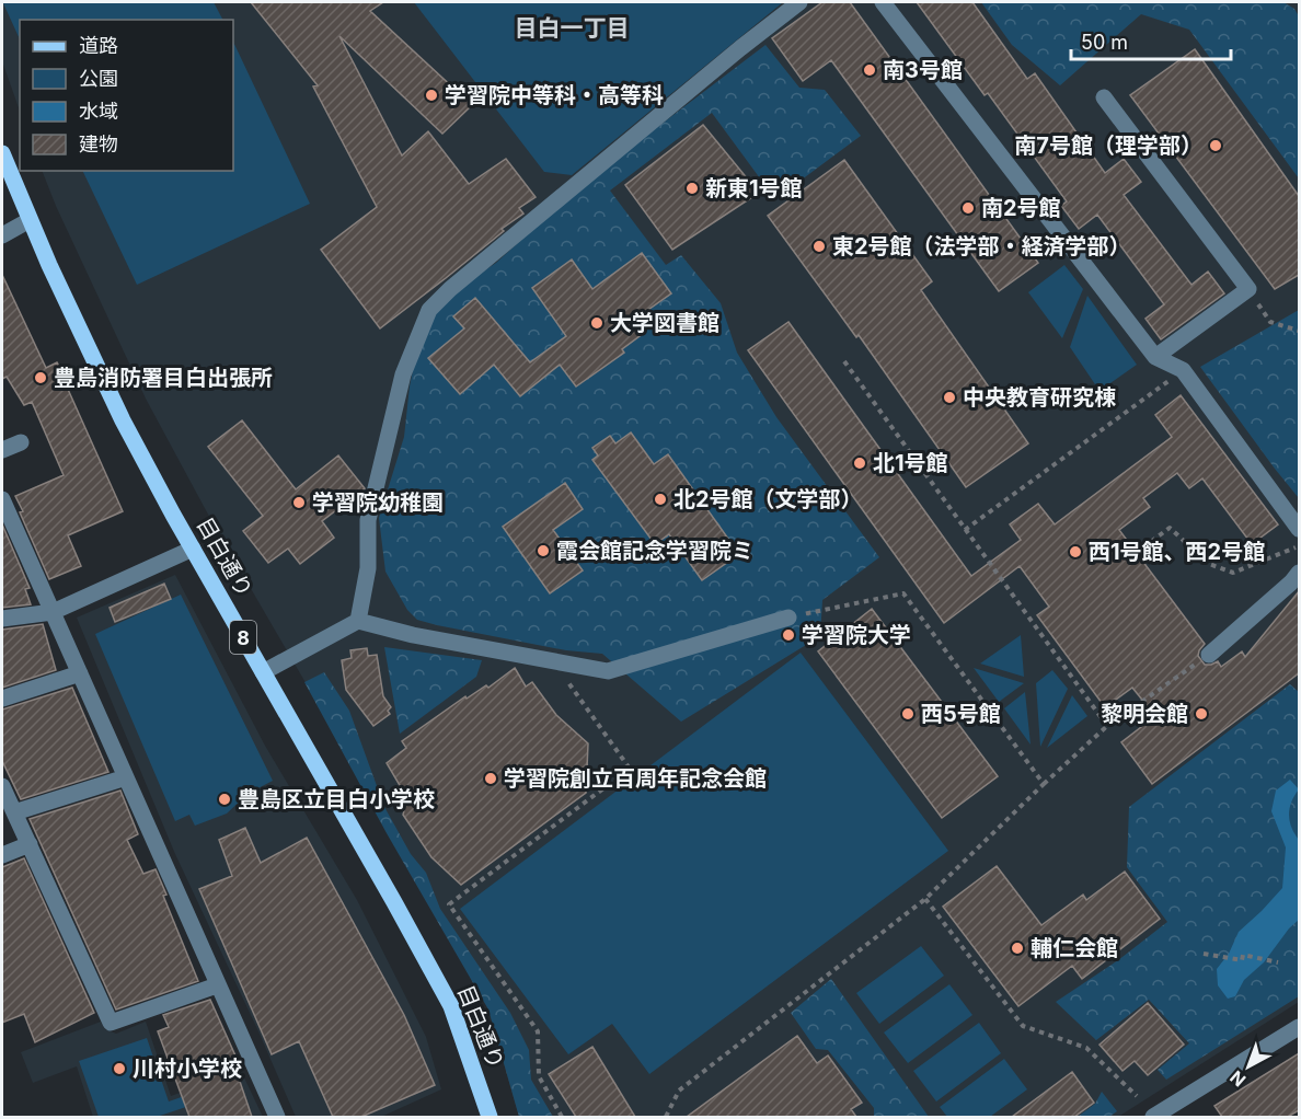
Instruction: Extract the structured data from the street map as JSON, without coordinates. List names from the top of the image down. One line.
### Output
{"streets":{"main road":["目白通り","8"]},"districts":["目白一丁目"],"places":["南3号館","学習院中等科・高等科","南7号館（理学部）","新東1号館","南2号館","東2号館（法学部・経済学部）","大学図書館","豊島消防署目白出張所","中央教育研究棟","北1号館","北2号館（文学部）","学習院幼稚園","霞会館記念学習院ミ","西1号館、西2号館","学習院大学","西5号館","黎明会館","学習院創立百周年記念会館","豊島区立目白小学校","輔仁会館","川村小学校"],"legend":["道路","公園","水域","建物"],"scale_bar":"50 m","north":"bottom left"}
